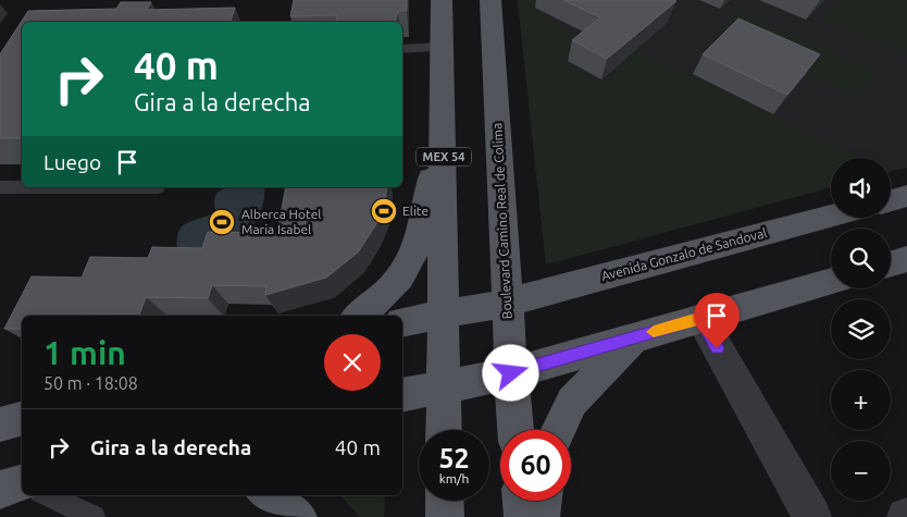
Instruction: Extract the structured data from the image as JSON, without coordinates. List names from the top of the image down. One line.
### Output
{"streets":{"main road":["MEX 54","Boulevard Camino Real de Colima","Avenida Gonzalo de Sandoval"]},"crossings":[["MEX 54","Avenida Gonzalo de Sandoval"],["Boulevard Camino Real de Colima","Avenida Gonzalo de Sandoval"]],"places":{"sports":["Elite","Alberca Hotel Maria Isabel"]},"page":{"turn":["40 m","Gira a la derecha"],"then":"Luego","map_buttons":["+","−"],"heading":["1 min","50 m · 18:08"],"list":[{"name":"Gira a la derecha","value":"40 m"}],"speed":"52 km/h","limit":"60"}}
